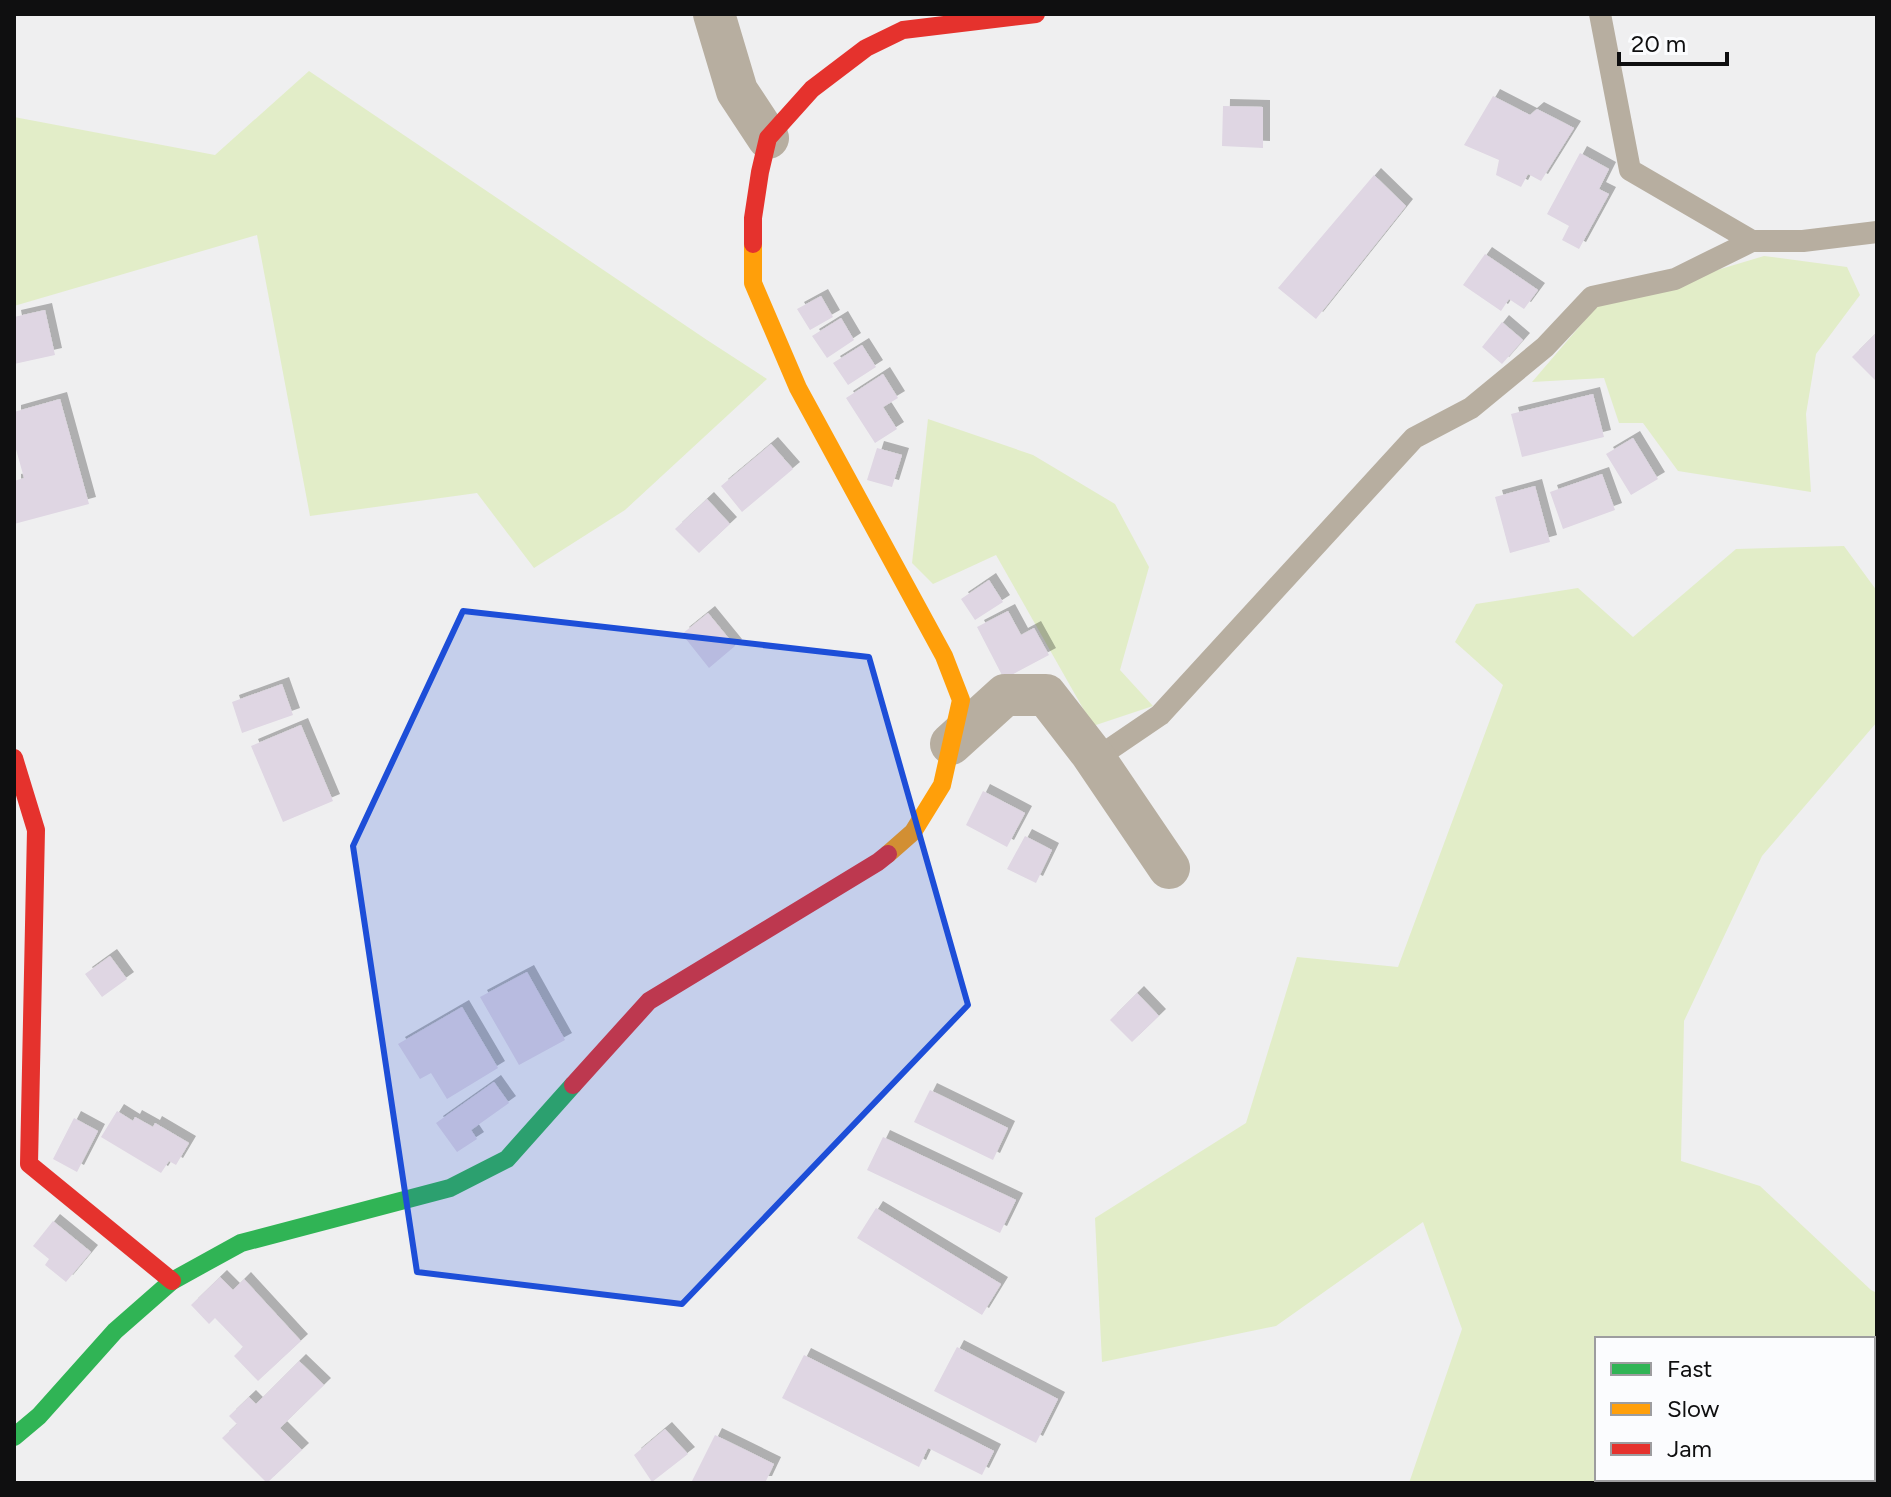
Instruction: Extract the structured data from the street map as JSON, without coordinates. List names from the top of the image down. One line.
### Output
{"legend":["Fast","Slow","Jam"],"scale_bar":"20 m"}
